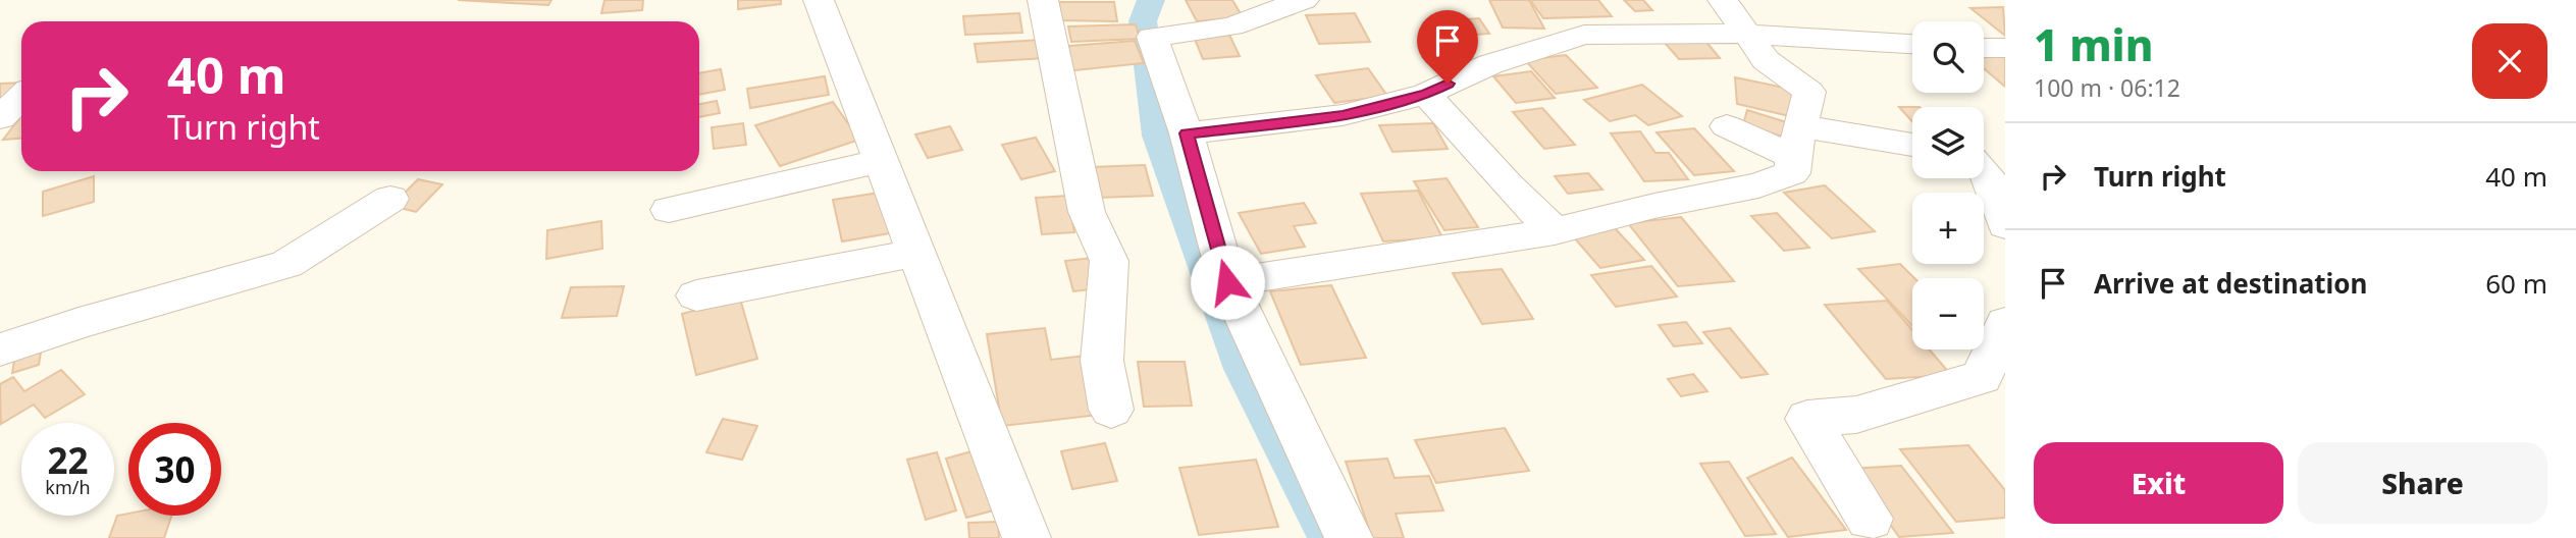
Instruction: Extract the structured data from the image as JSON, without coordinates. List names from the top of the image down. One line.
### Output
{"page":{"heading":["1 min","100 m · 06:12"],"map_buttons":["+","−"],"turn":["40 m","Turn right"],"list":[{"name":"Turn right","value":"40 m"},{"name":"Arrive at destination","value":"60 m"}],"speed":"22 km/h","limit":"30","buttons":["Exit","Share"]}}
